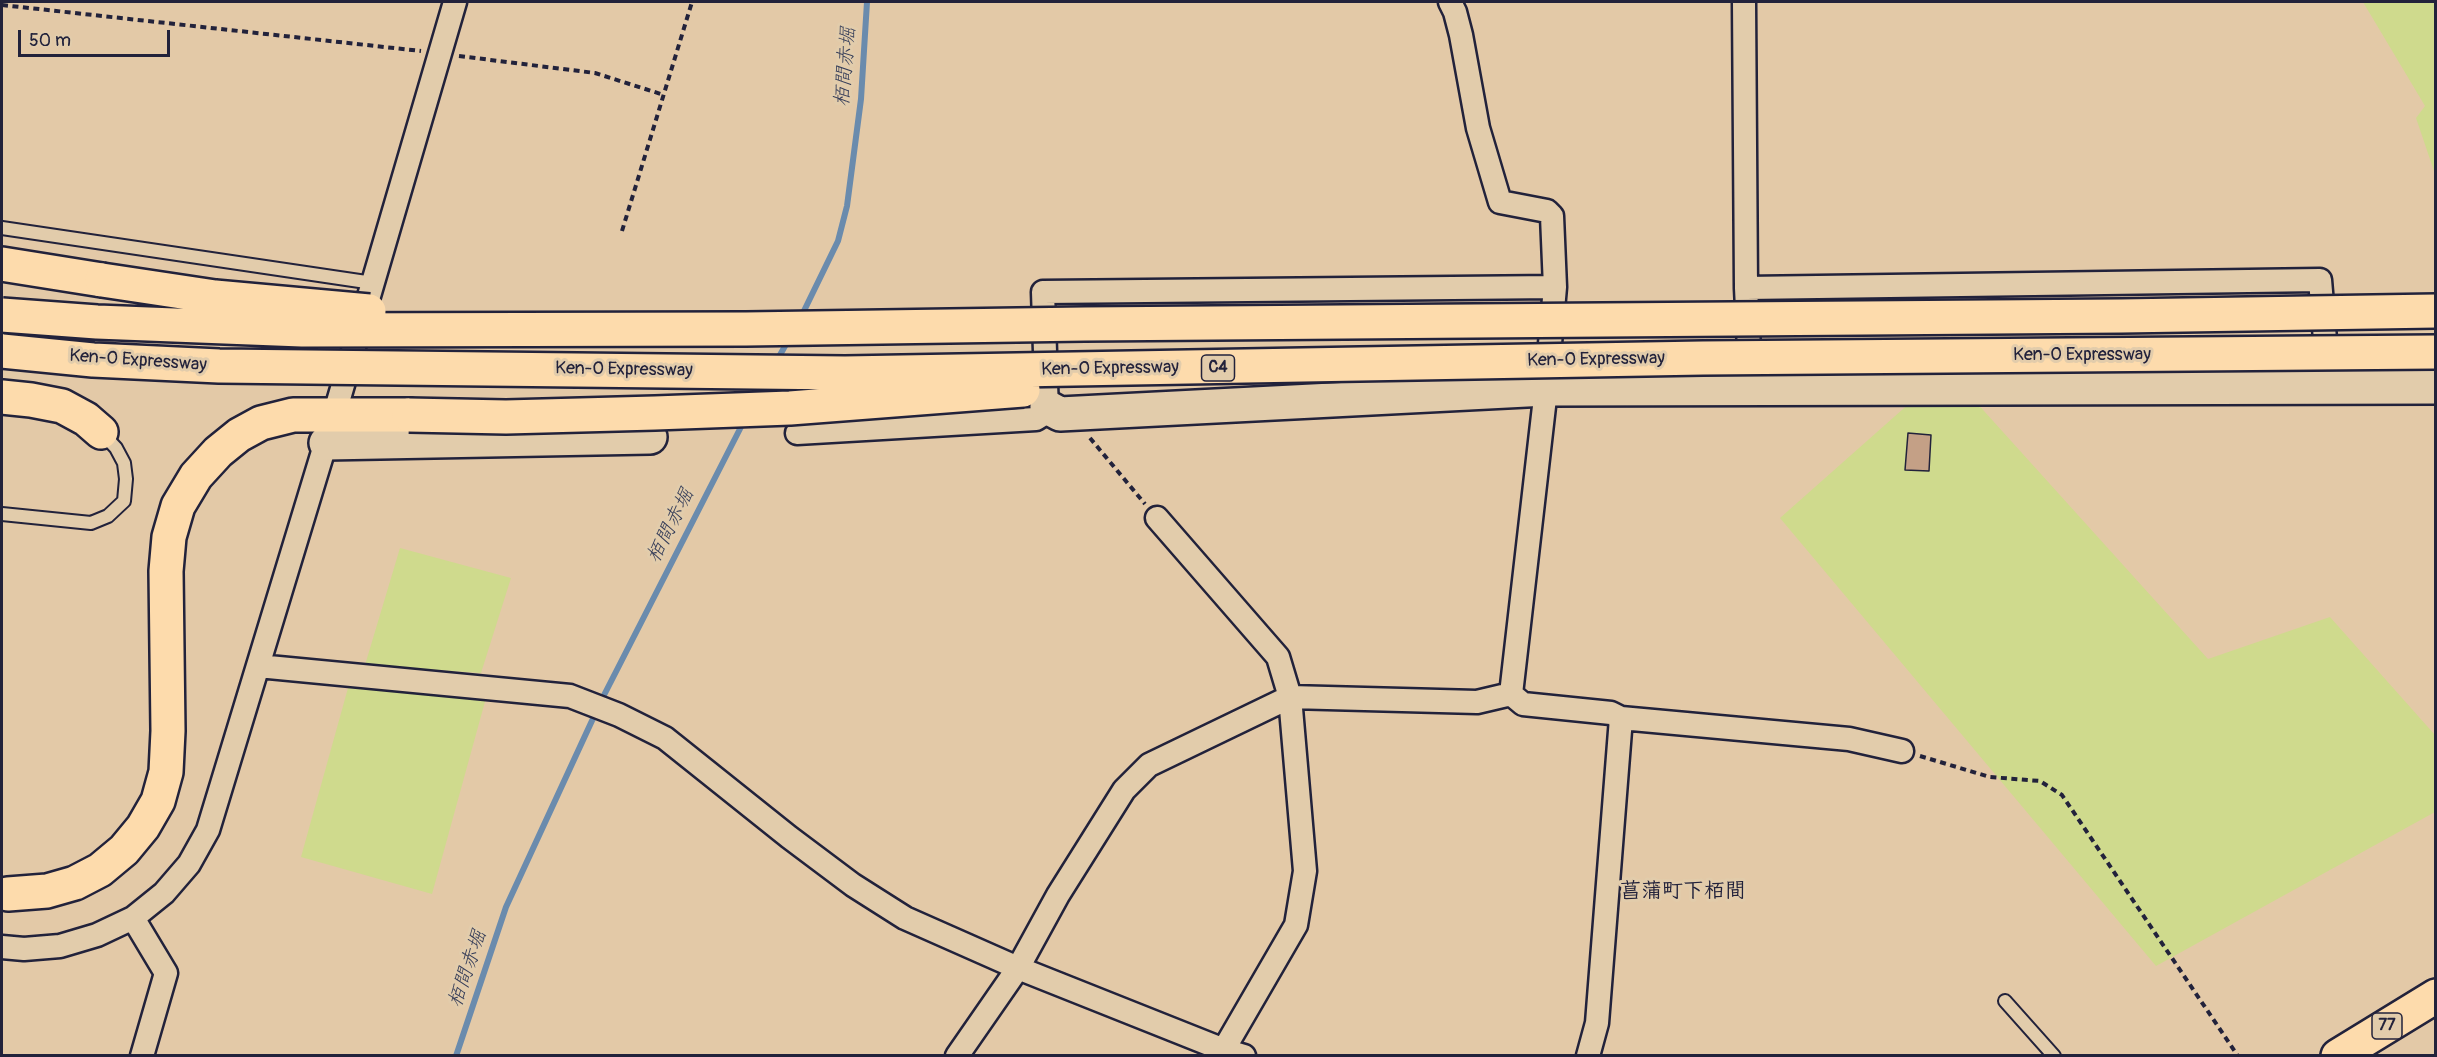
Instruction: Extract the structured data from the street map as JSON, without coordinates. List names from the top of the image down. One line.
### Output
{"streets":{"main road":["Ken-O Expressway","C4","77"]},"districts":["菖蒲町下栢間"],"water":["栢間赤堀"],"scale_bar":"50 m"}
